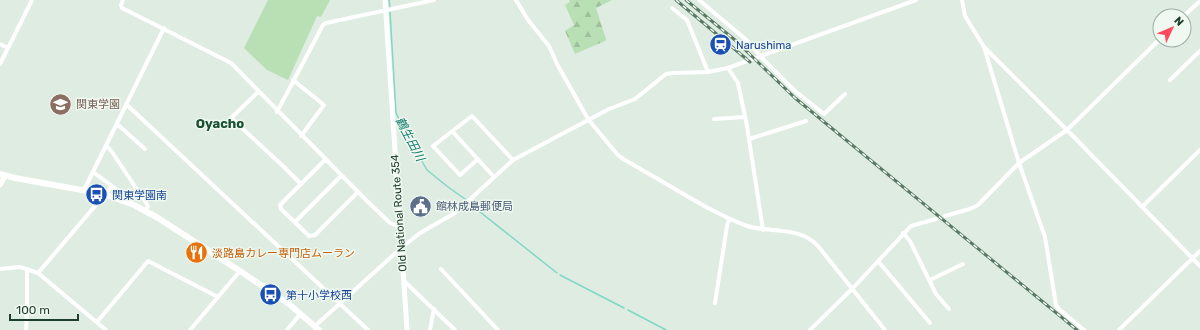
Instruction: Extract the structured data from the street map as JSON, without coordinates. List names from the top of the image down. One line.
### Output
{"streets":{"street":["Old National Route 354"]},"districts":["Oyacho"],"water":["鶴生田川"],"places":{"station":["Narushima"],"school or university":["関東学園"],"bus stop":["関東学園南","第十小学校西"],"public building":["館林成島郵便局"],"restaurant":["淡路島カレー専門店ムーラン"]},"scale_bar":"100 m","north":"top right"}
